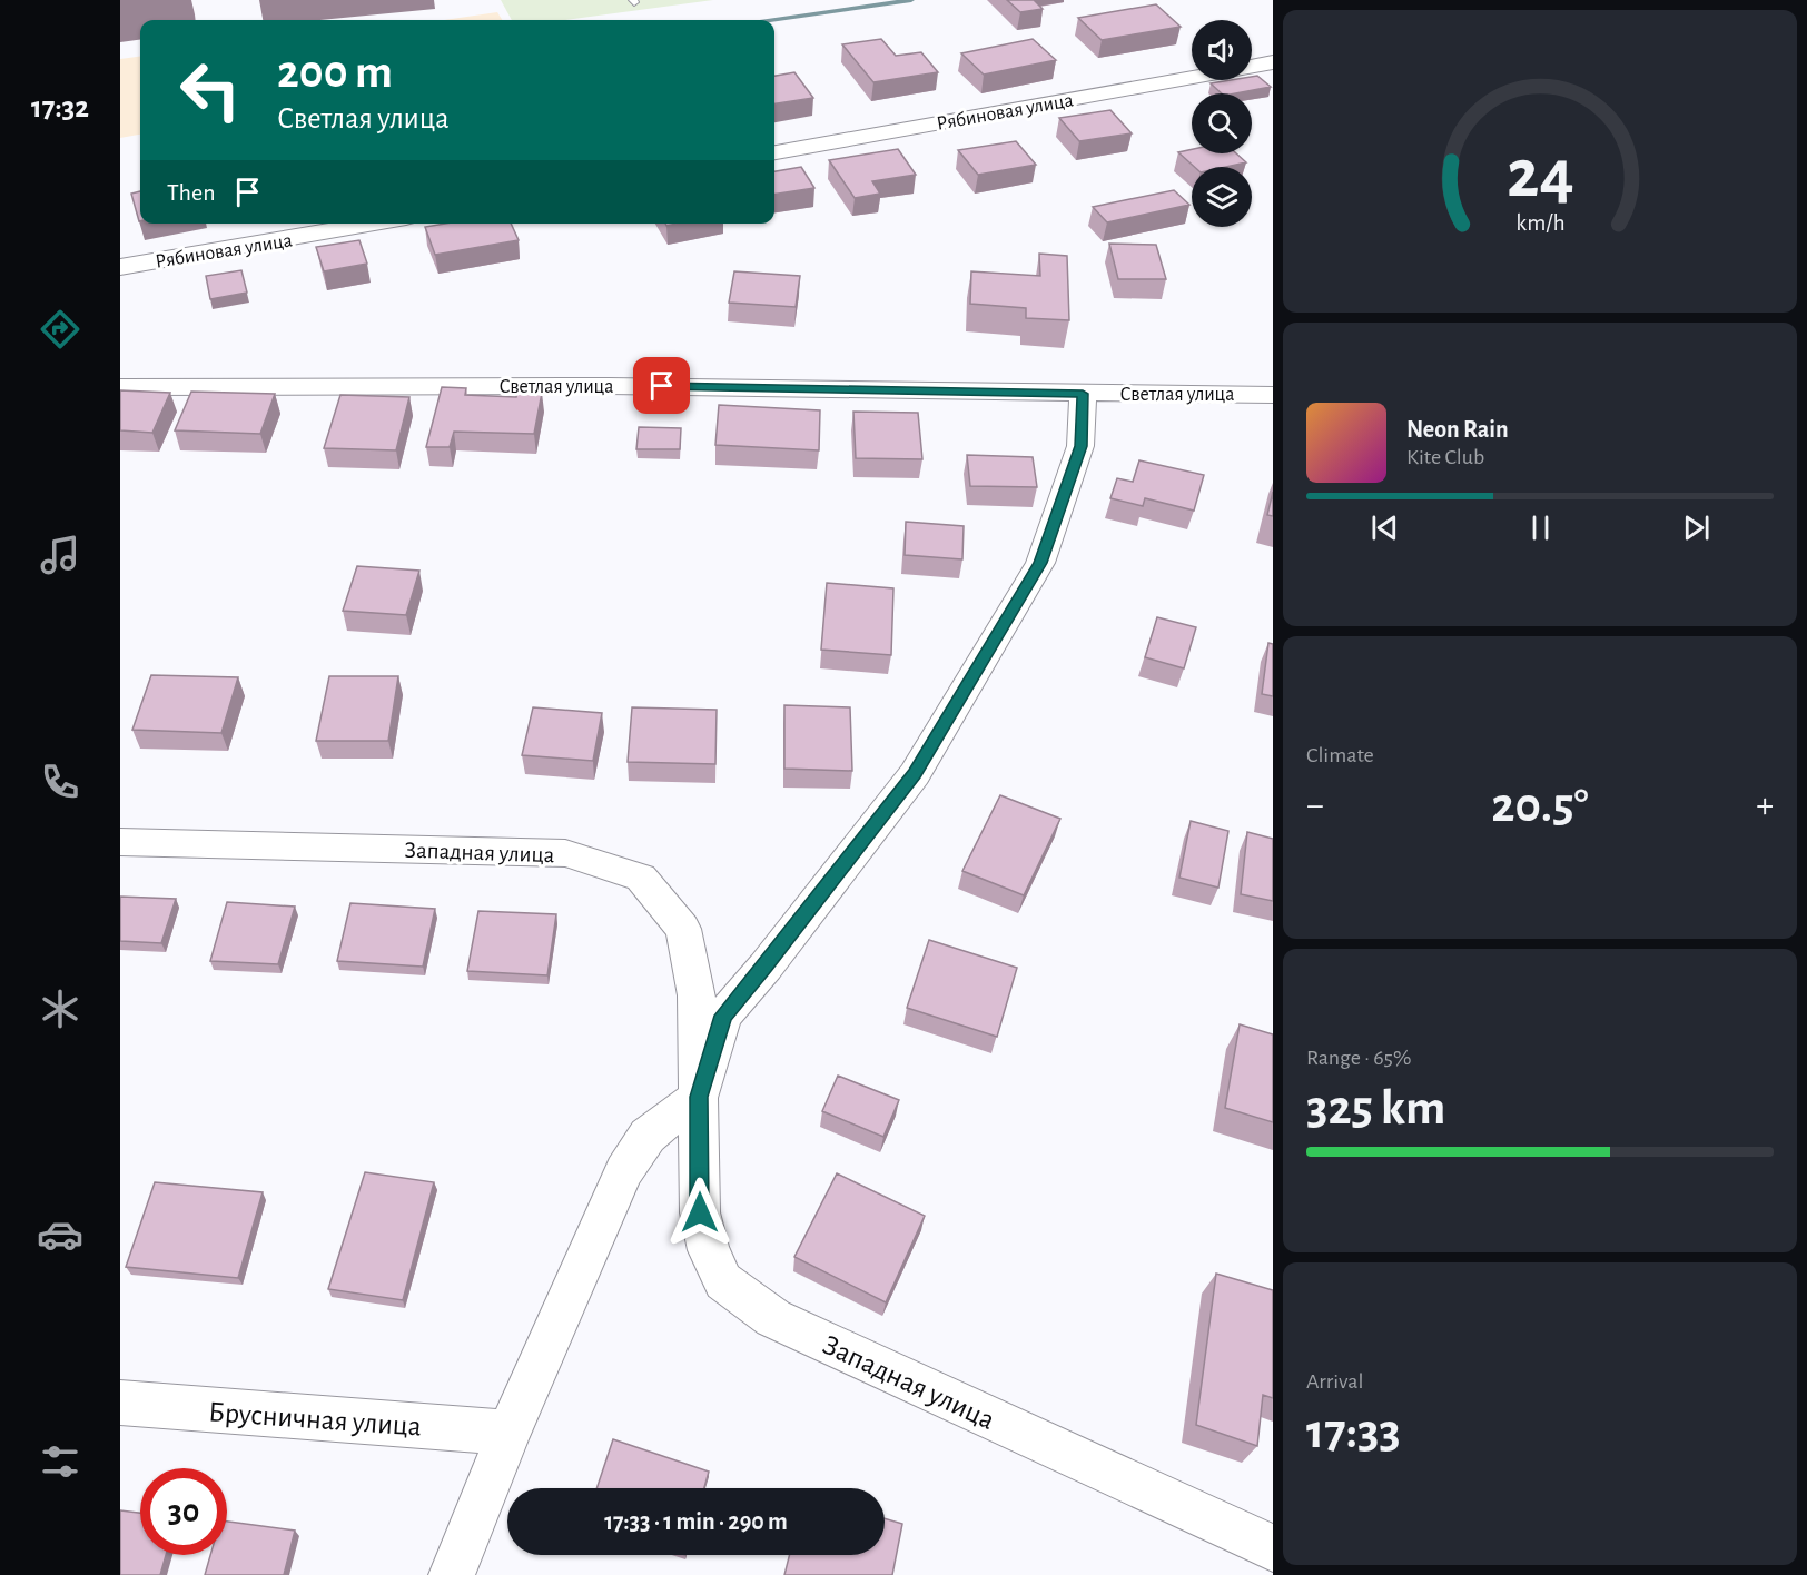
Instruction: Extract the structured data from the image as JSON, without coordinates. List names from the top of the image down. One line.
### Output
{"streets":{"street":["Рябиновая улица","Светлая улица","Западная улица","Брусничная улица"]},"crossings":[["Светлая улица","Западная улица"]],"page":{"tabs":"17:32","turn":["200 m","Светлая улица"],"then":"Then","song":["Neon Rain","Kite Club"],"tile":["Climate",["Range · 65%","325 km"],["Arrival","17:33"]],"heat":["−","20.5°","+"],"limit":"30","trip":"17:33 · 1 min · 290 m","gauge":["24","km/h"]}}
